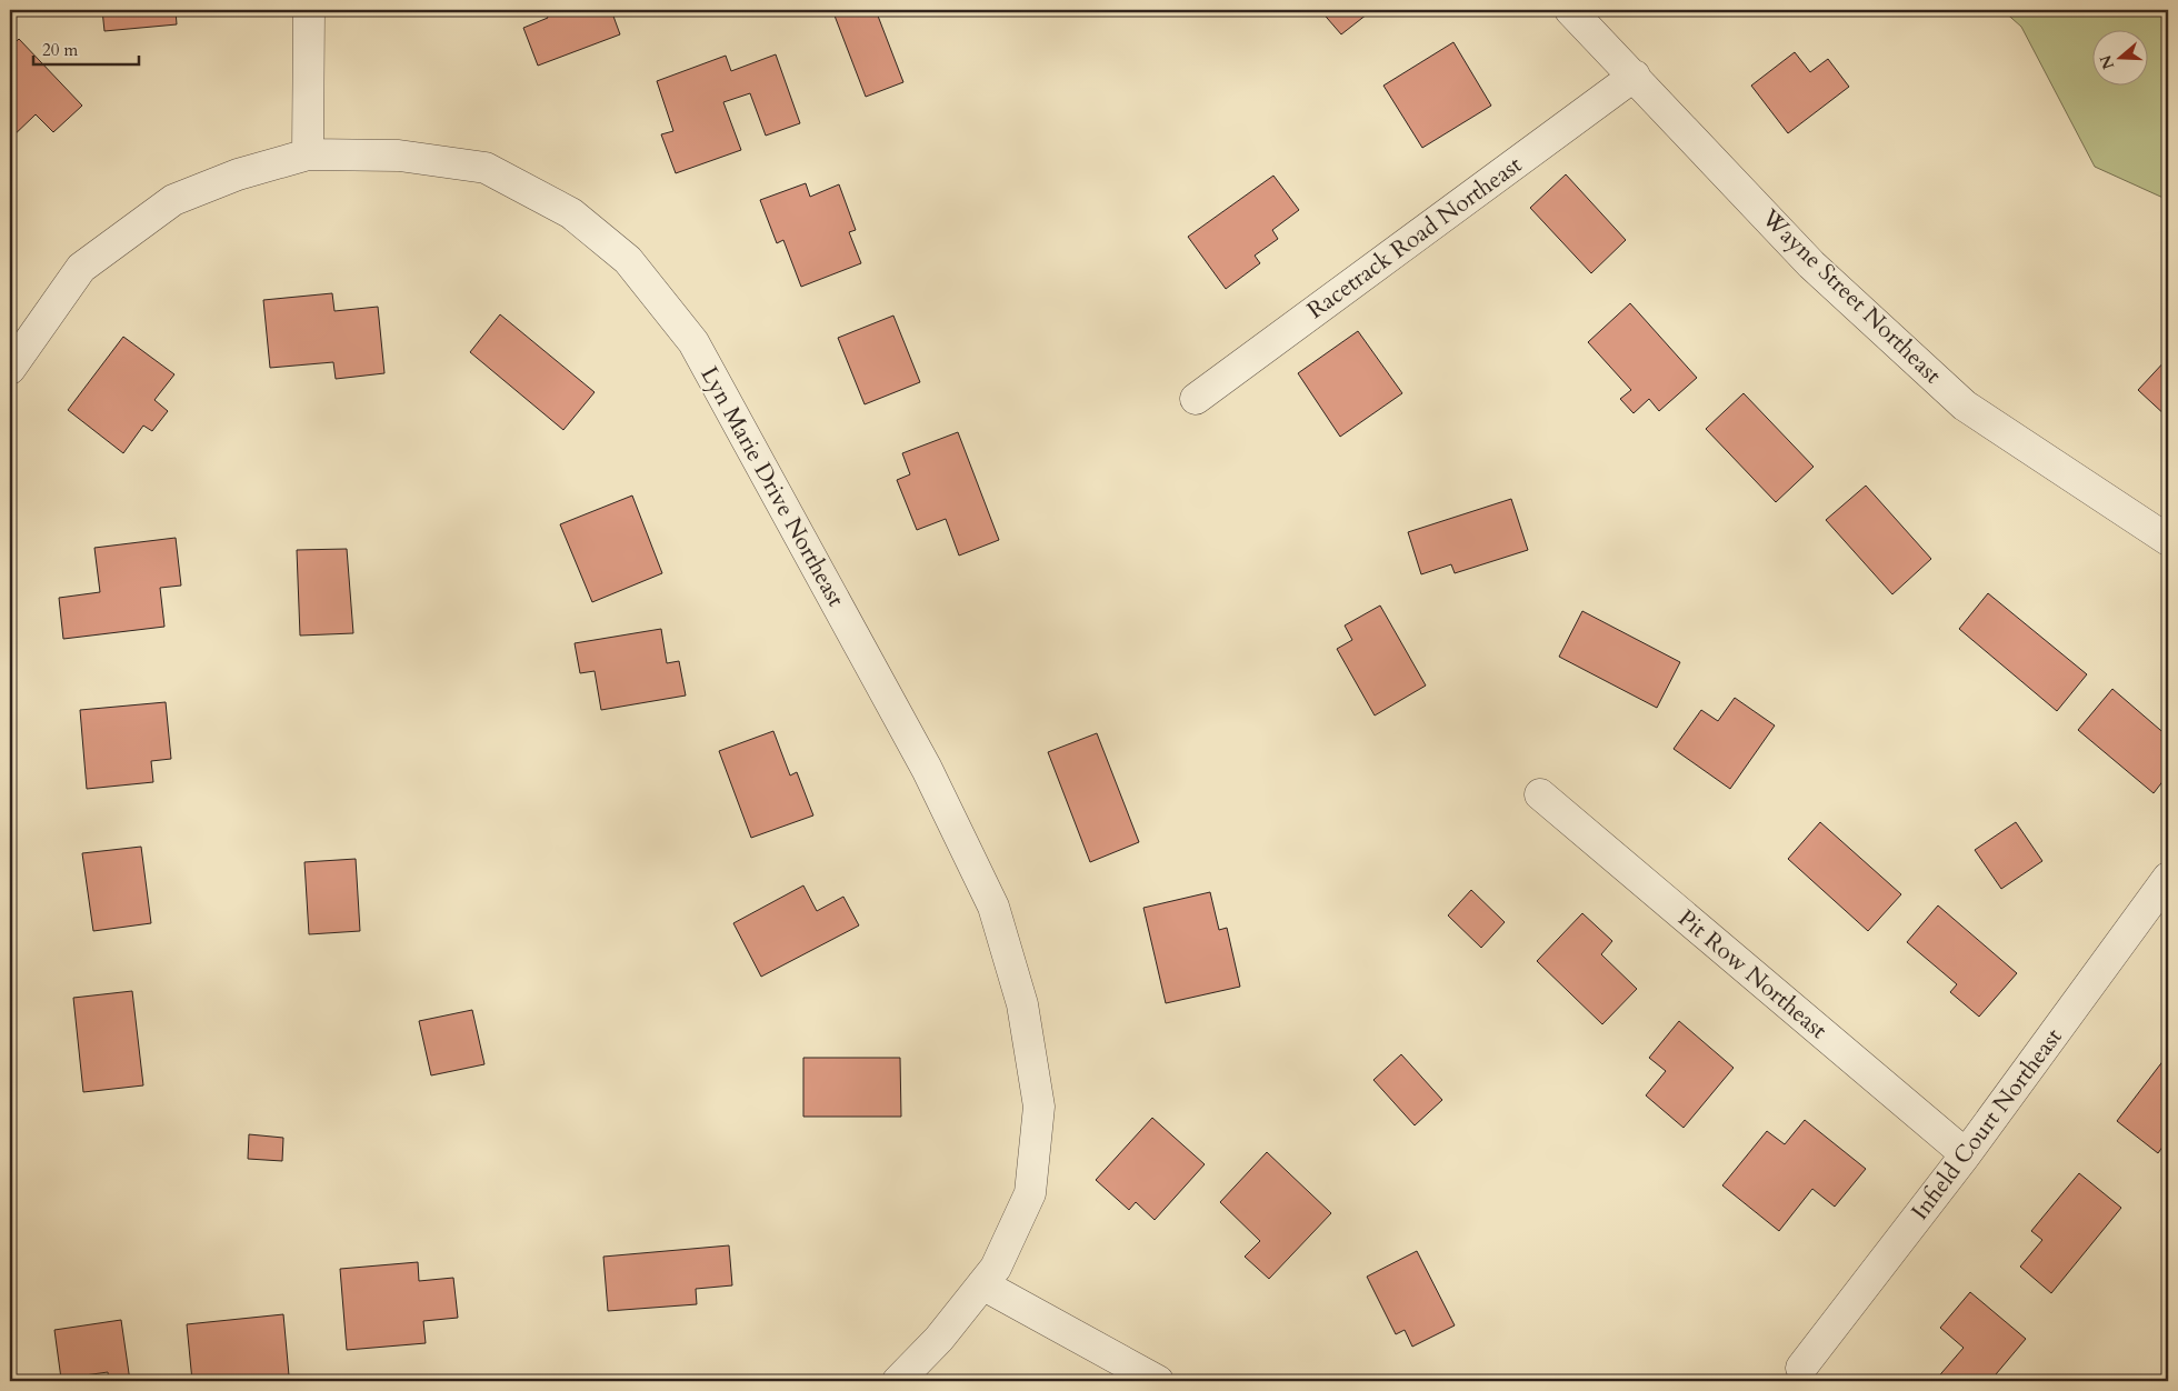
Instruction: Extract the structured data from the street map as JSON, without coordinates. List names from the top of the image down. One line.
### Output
{"streets":{"street":["Racetrack Road Northeast","Wayne Street Northeast","Lyn Marie Drive Northeast","Pit Row Northeast","Infield Court Northeast"]},"crossings":[["Racetrack Road Northeast","Wayne Street Northeast"],["Pit Row Northeast","Infield Court Northeast"]],"scale_bar":"20 m","north":"left"}
